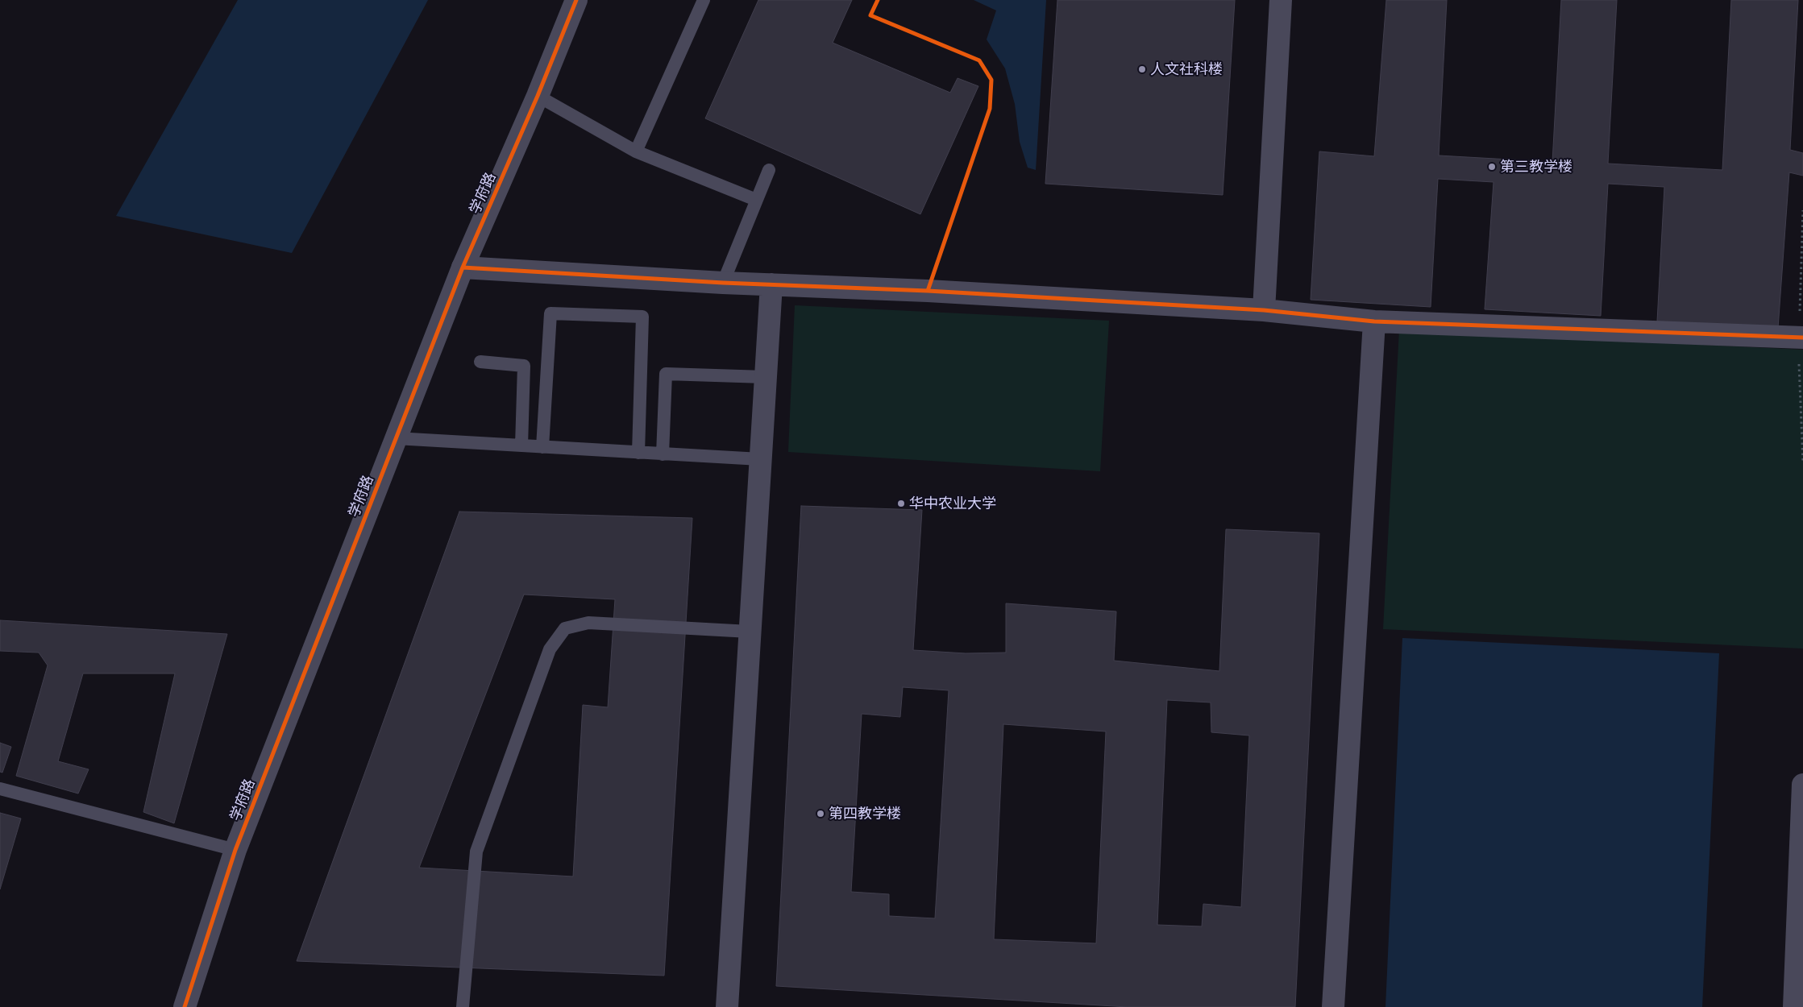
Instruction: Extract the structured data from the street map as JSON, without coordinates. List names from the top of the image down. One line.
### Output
{"streets":{"street":["学府路"]},"places":["人文社科楼","第三教学楼","华中农业大学","第四教学楼"]}
